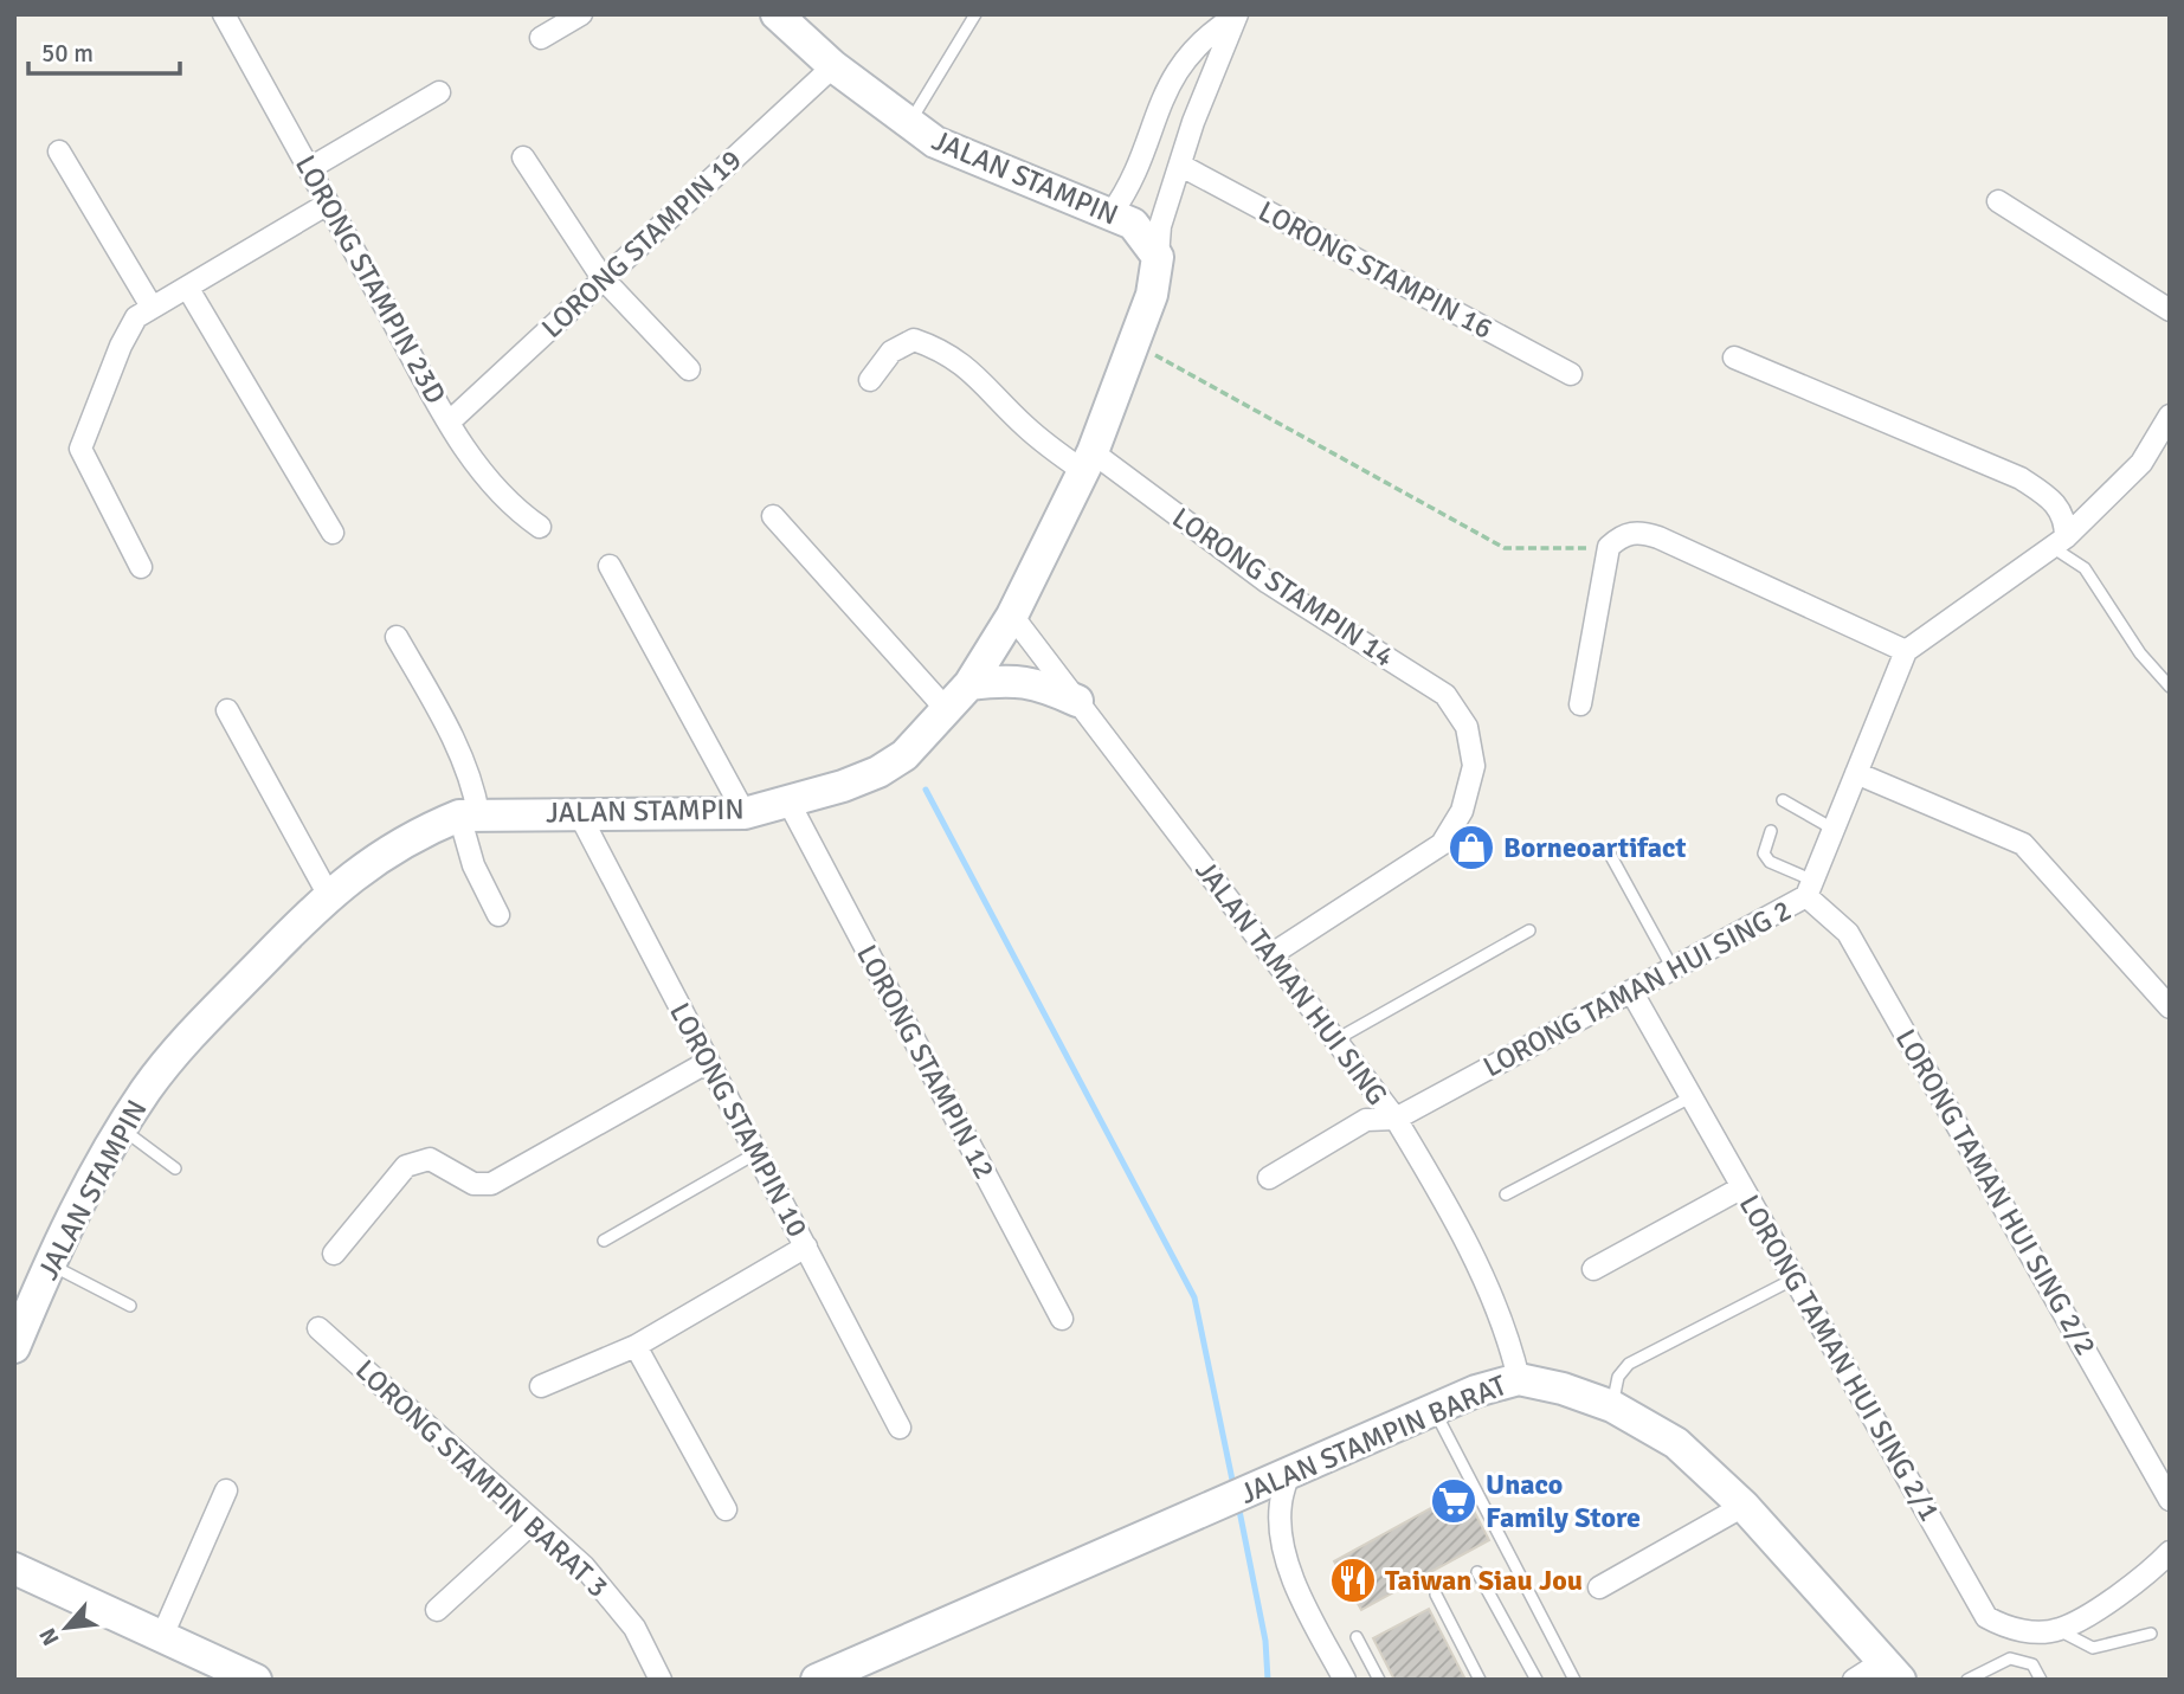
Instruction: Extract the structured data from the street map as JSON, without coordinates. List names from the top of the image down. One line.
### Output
{"streets":{"street":["JALAN STAMPIN","LORONG STAMPIN 19","LORONG STAMPIN 16","LORONG STAMPIN 23D","LORONG STAMPIN 14","JALAN TAMAN HUI SING","LORONG TAMAN HUI SING 2","LORONG STAMPIN 12","LORONG STAMPIN 10","LORONG TAMAN HUI SING 2/2","LORONG TAMAN HUI SING 2/1","JALAN STAMPIN BARAT","LORONG STAMPIN BARAT 3"]},"crossings":[["JALAN STAMPIN","LORONG STAMPIN 19"],["JALAN STAMPIN","LORONG STAMPIN 14"],["JALAN STAMPIN","JALAN TAMAN HUI SING"],["JALAN STAMPIN","LORONG STAMPIN 12"],["JALAN STAMPIN","LORONG STAMPIN 10"],["LORONG STAMPIN 19","LORONG STAMPIN 23D"],["LORONG STAMPIN 14","JALAN TAMAN HUI SING"],["JALAN TAMAN HUI SING","LORONG TAMAN HUI SING 2"],["JALAN TAMAN HUI SING","JALAN STAMPIN BARAT"],["LORONG TAMAN HUI SING 2","LORONG TAMAN HUI SING 2/2"],["LORONG TAMAN HUI SING 2","LORONG TAMAN HUI SING 2/1"]],"places":{"shop":["Borneoartifact"],"supermarket":["Unaco Family Store"],"restaurant":["Taiwan Siau Jou"]},"scale_bar":"50 m","north":"bottom left"}
